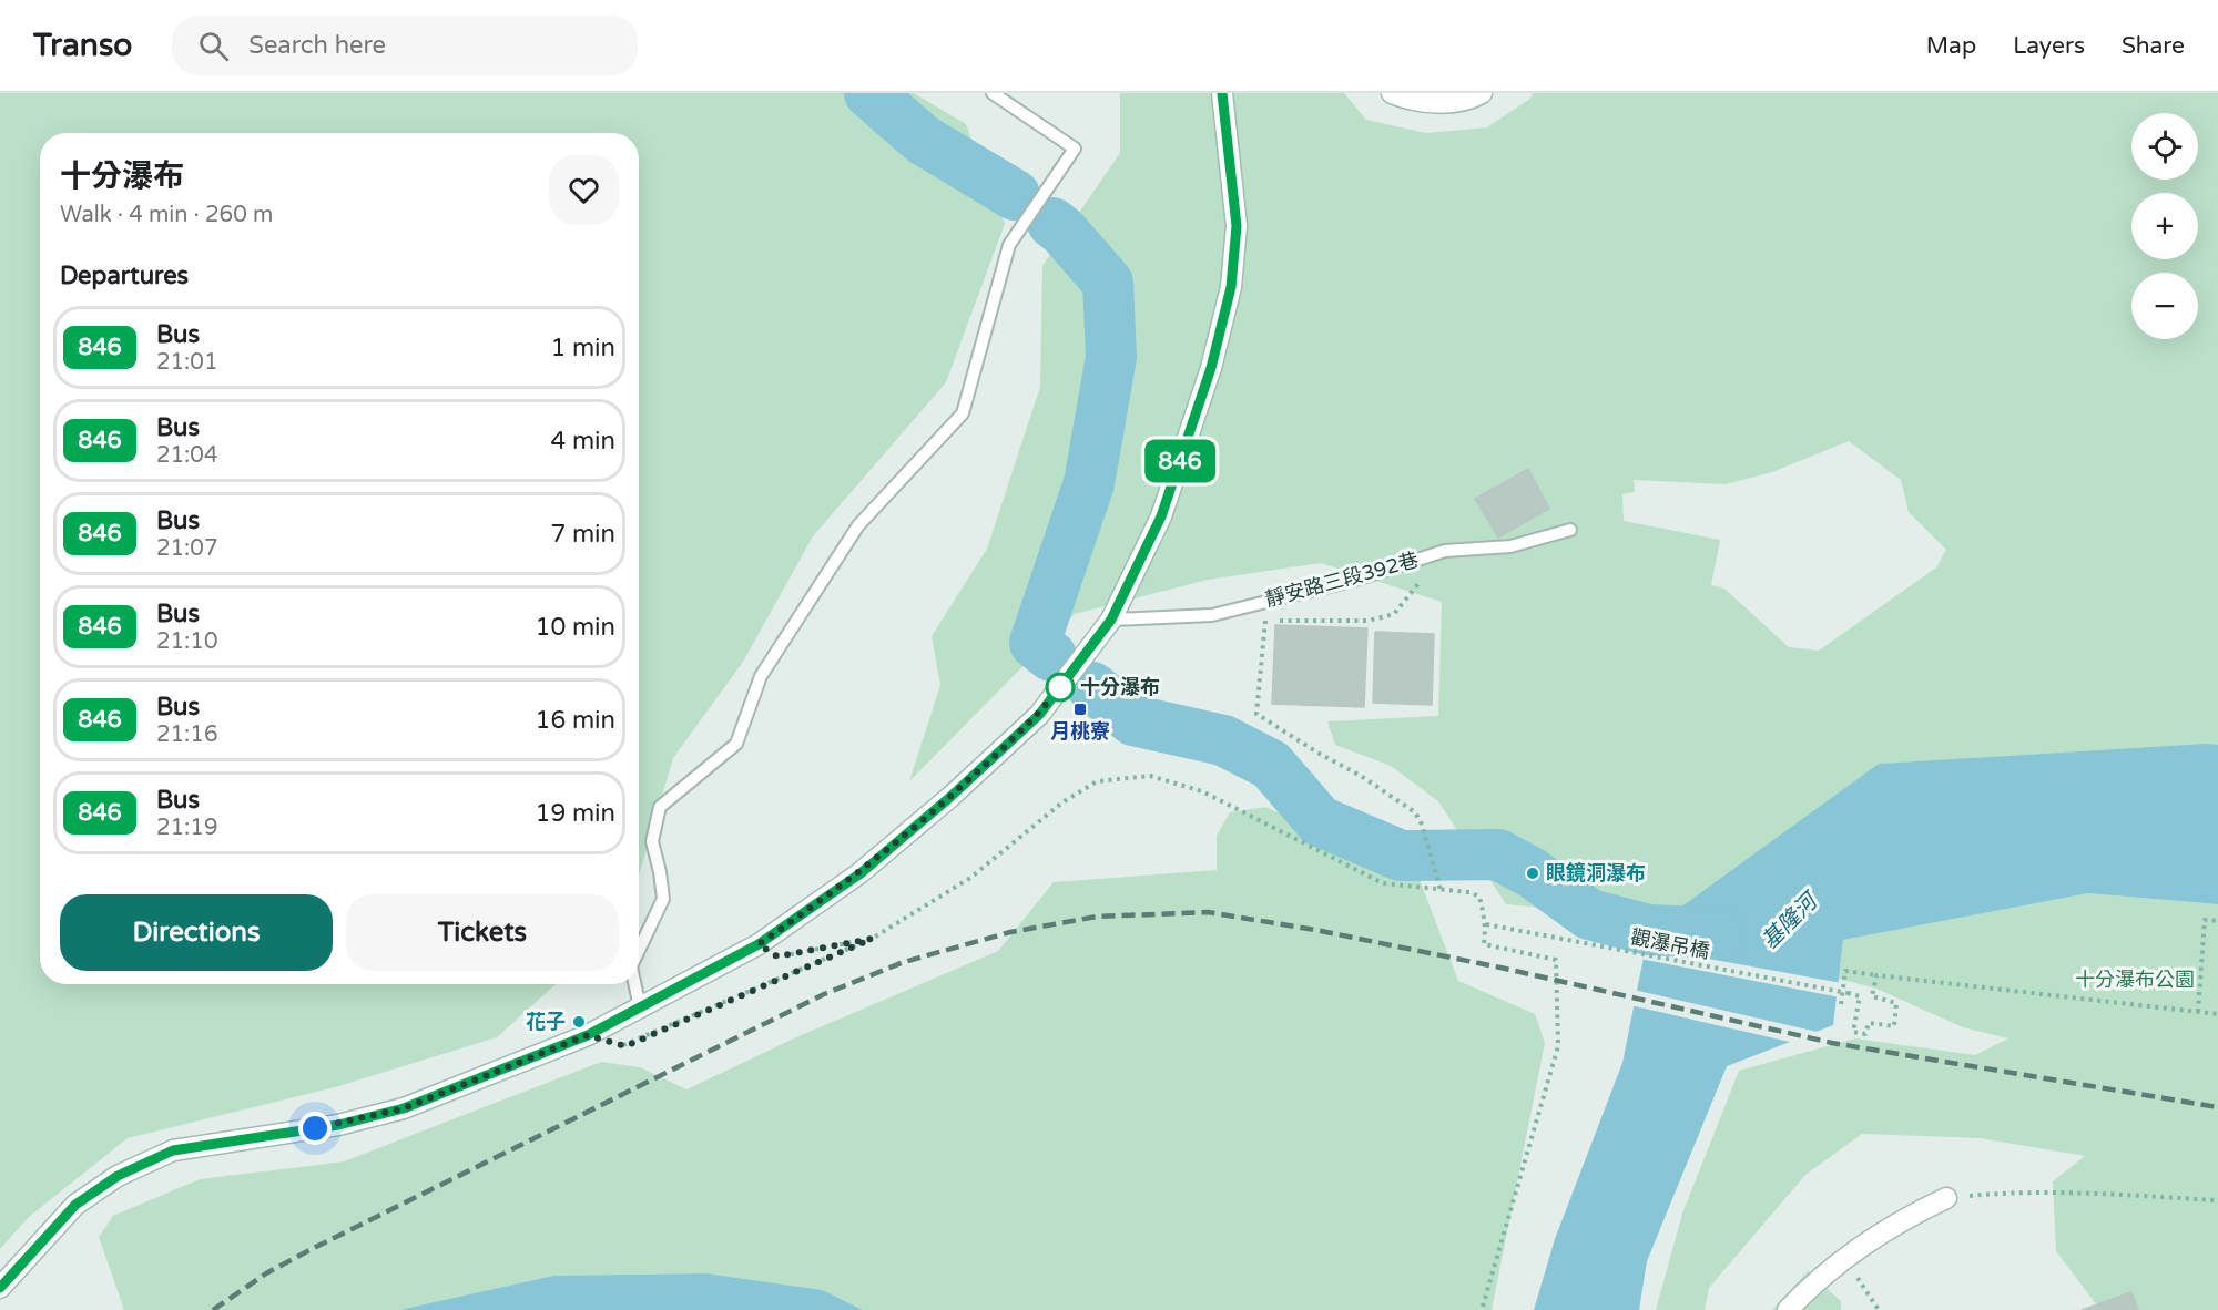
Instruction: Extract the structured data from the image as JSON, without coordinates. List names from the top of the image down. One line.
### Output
{"streets":{"lane":["靜安路三段392巷"],"path":["觀瀑吊橋"]},"water":["基隆河"],"parks":["十分瀑布公園"],"places":{"other":["十分瀑布","眼鏡洞瀑布","花子"],"transit":["月桃寮"]},"lines":["bus line 846"],"page":{"header":"Transo","search":"Search here","nav":["Map","Layers","Share"],"on_map":"846","map_buttons":["+","−"],"heading":[["十分瀑布","Walk · 4 min · 260 m"],"Departures"],"list":[{"mark":"846","name":"Bus","note":"21:01","value":"1 min"},{"mark":"846","name":"Bus","note":"21:04","value":"4 min"},{"mark":"846","name":"Bus","note":"21:07","value":"7 min"},{"mark":"846","name":"Bus","note":"21:10","value":"10 min"},{"mark":"846","name":"Bus","note":"21:16","value":"16 min"},{"mark":"846","name":"Bus","note":"21:19","value":"19 min"}],"buttons":["Directions","Tickets"]}}
